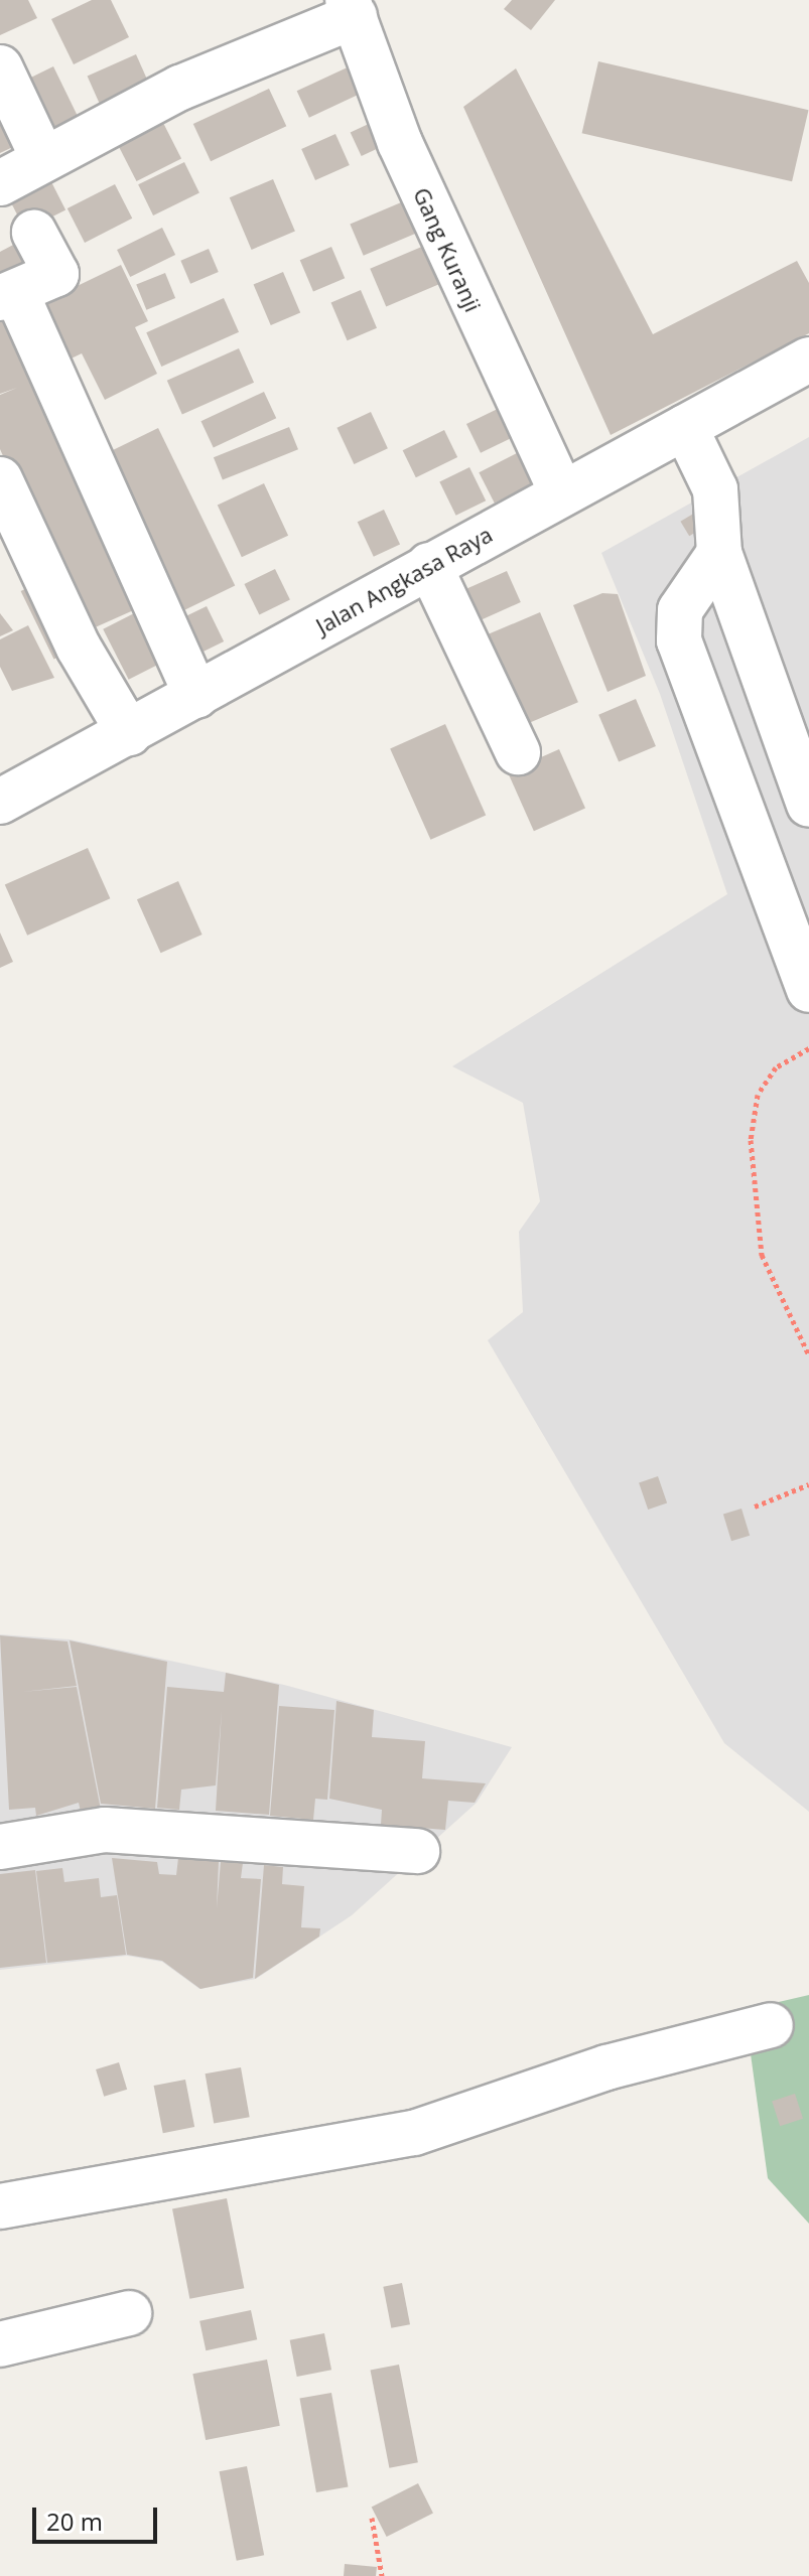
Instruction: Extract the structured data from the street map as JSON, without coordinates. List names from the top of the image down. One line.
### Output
{"streets":{"street":["Gang Kuranji","Jalan Angkasa Raya"]},"crossings":[["Gang Kuranji","Jalan Angkasa Raya"]],"scale_bar":"20 m"}
